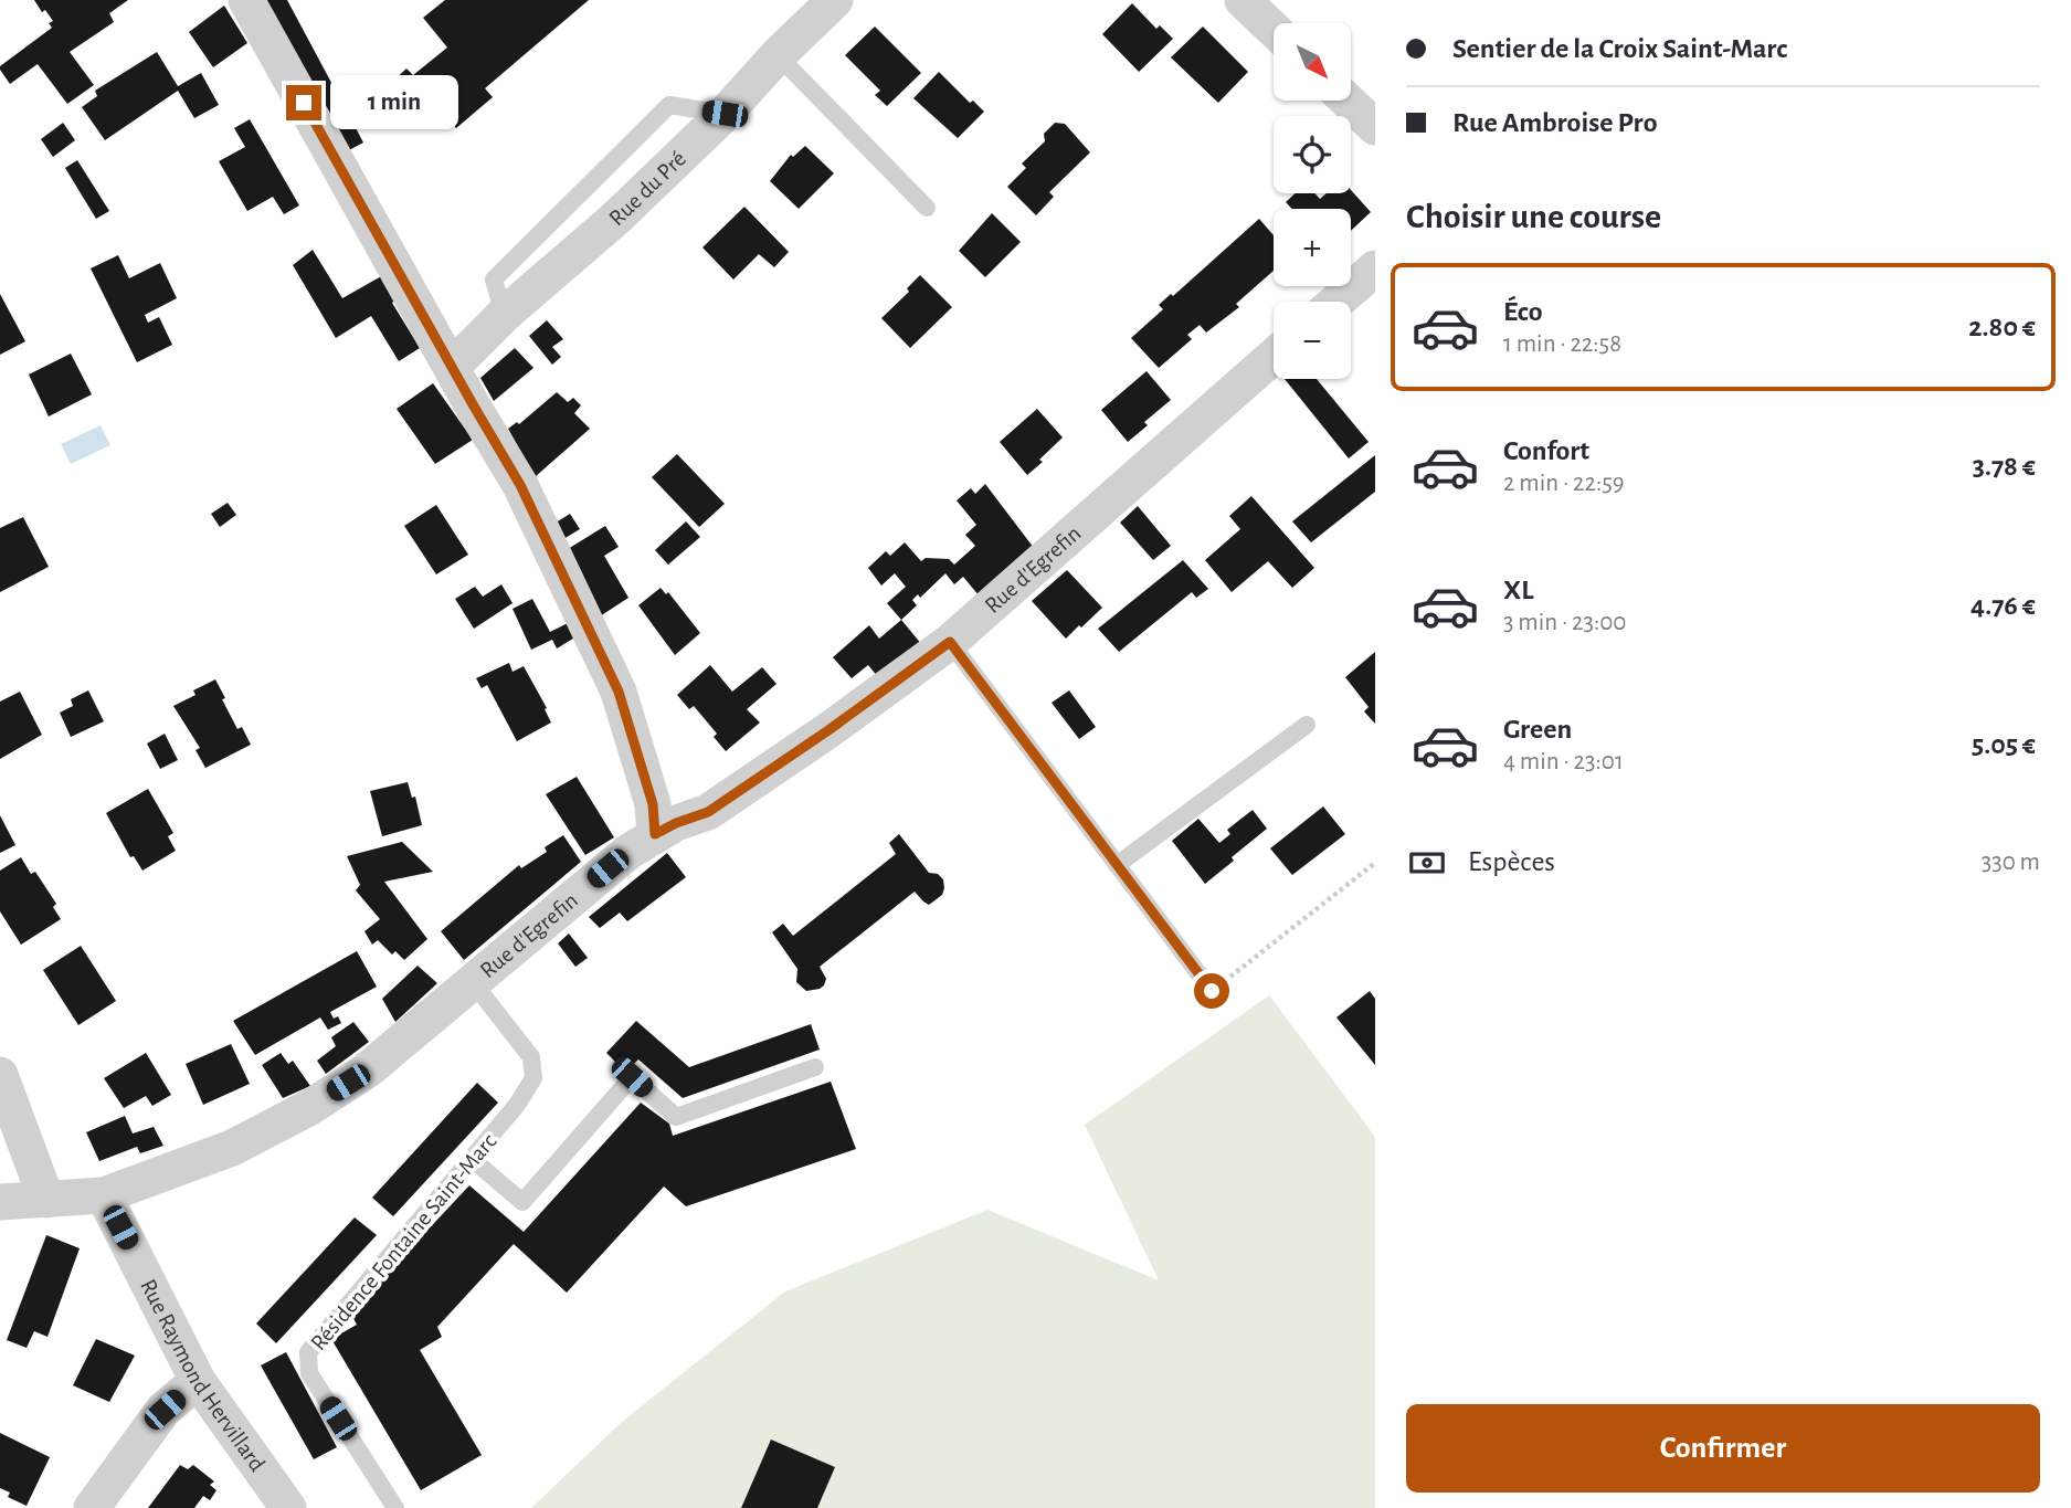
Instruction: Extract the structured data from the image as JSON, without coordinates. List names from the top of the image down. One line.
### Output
{"streets":{"street":["Rue du Pré","Rue d'Egrefin","Rue Raymond Hervillard"],"lane":["Résidence Fontaine Saint-Marc"]},"crossings":[["Rue d'Egrefin","Résidence Fontaine Saint-Marc"],["Rue d'Egrefin","Rue Raymond Hervillard"]],"north":"bottom right","page":{"banner":["Sentier de la Croix Saint-Marc","Rue Ambroise Pro"],"map_buttons":["+","−"],"bubble":"1 min","heading":"Choisir une course","list":[{"name":"Éco","note":"1 min · 22:58","value":"2.80 €"},{"name":"Confort","note":"2 min · 22:59","value":"3.78 €"},{"name":"XL","note":"3 min · 23:00","value":"4.76 €"},{"name":"Green","note":"4 min · 23:01","value":"5.05 €"}],"pay":["Espèces","330 m"],"buttons":"Confirmer"}}
